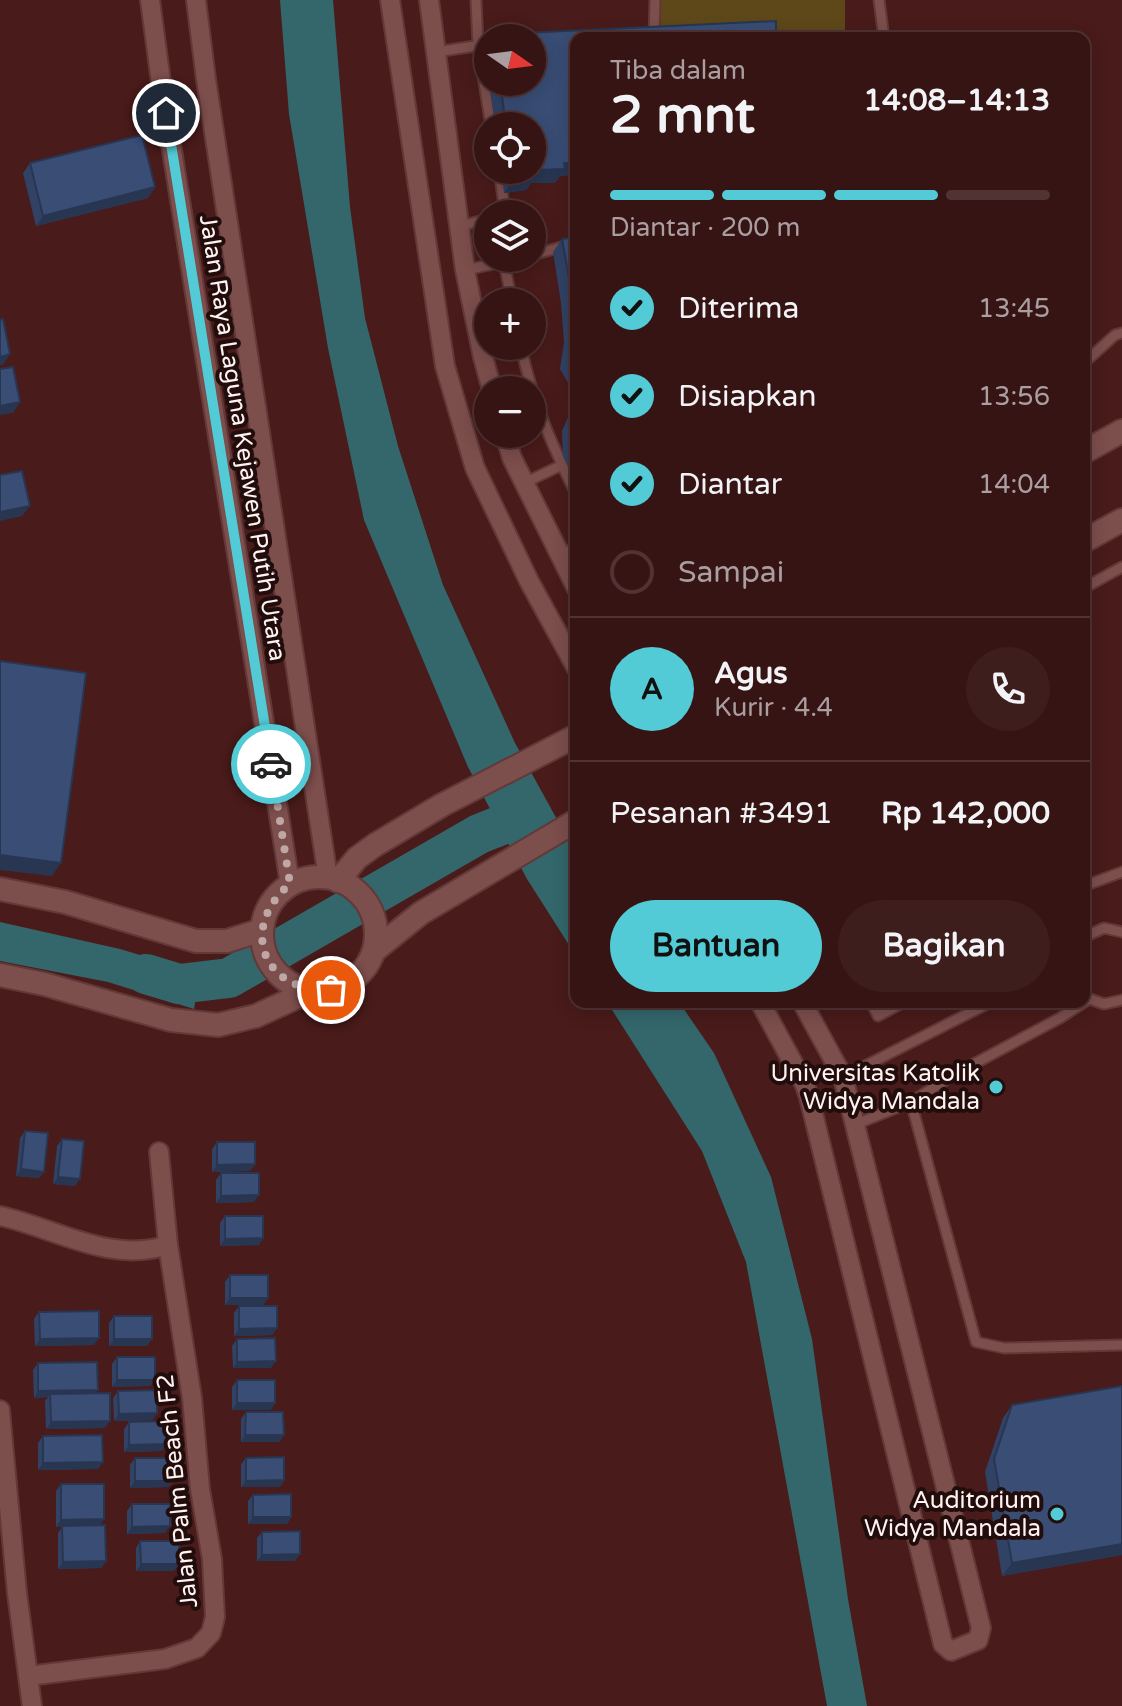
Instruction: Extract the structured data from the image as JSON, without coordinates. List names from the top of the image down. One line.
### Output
{"streets":{"street":["Jalan Raya Laguna Kejawen Putih Utara","Jalan Palm Beach F2"]},"places":["Universitas Katolik Widya Mandala","Auditorium Widya Mandala"],"north":"right","page":{"map_buttons":["+","−"],"heading":["2 mnt","Tiba dalam","14:08–14:13"],"panel":["Agus","Kurir · 4.4","Pesanan #3491","Rp 142,000"],"bar":"Diantar · 200 m","list":[["Diterima","13:45"],["Disiapkan","13:56"],["Diantar","14:04"],"Sampai"],"round":"A","buttons":["Bantuan","Bagikan"]}}
